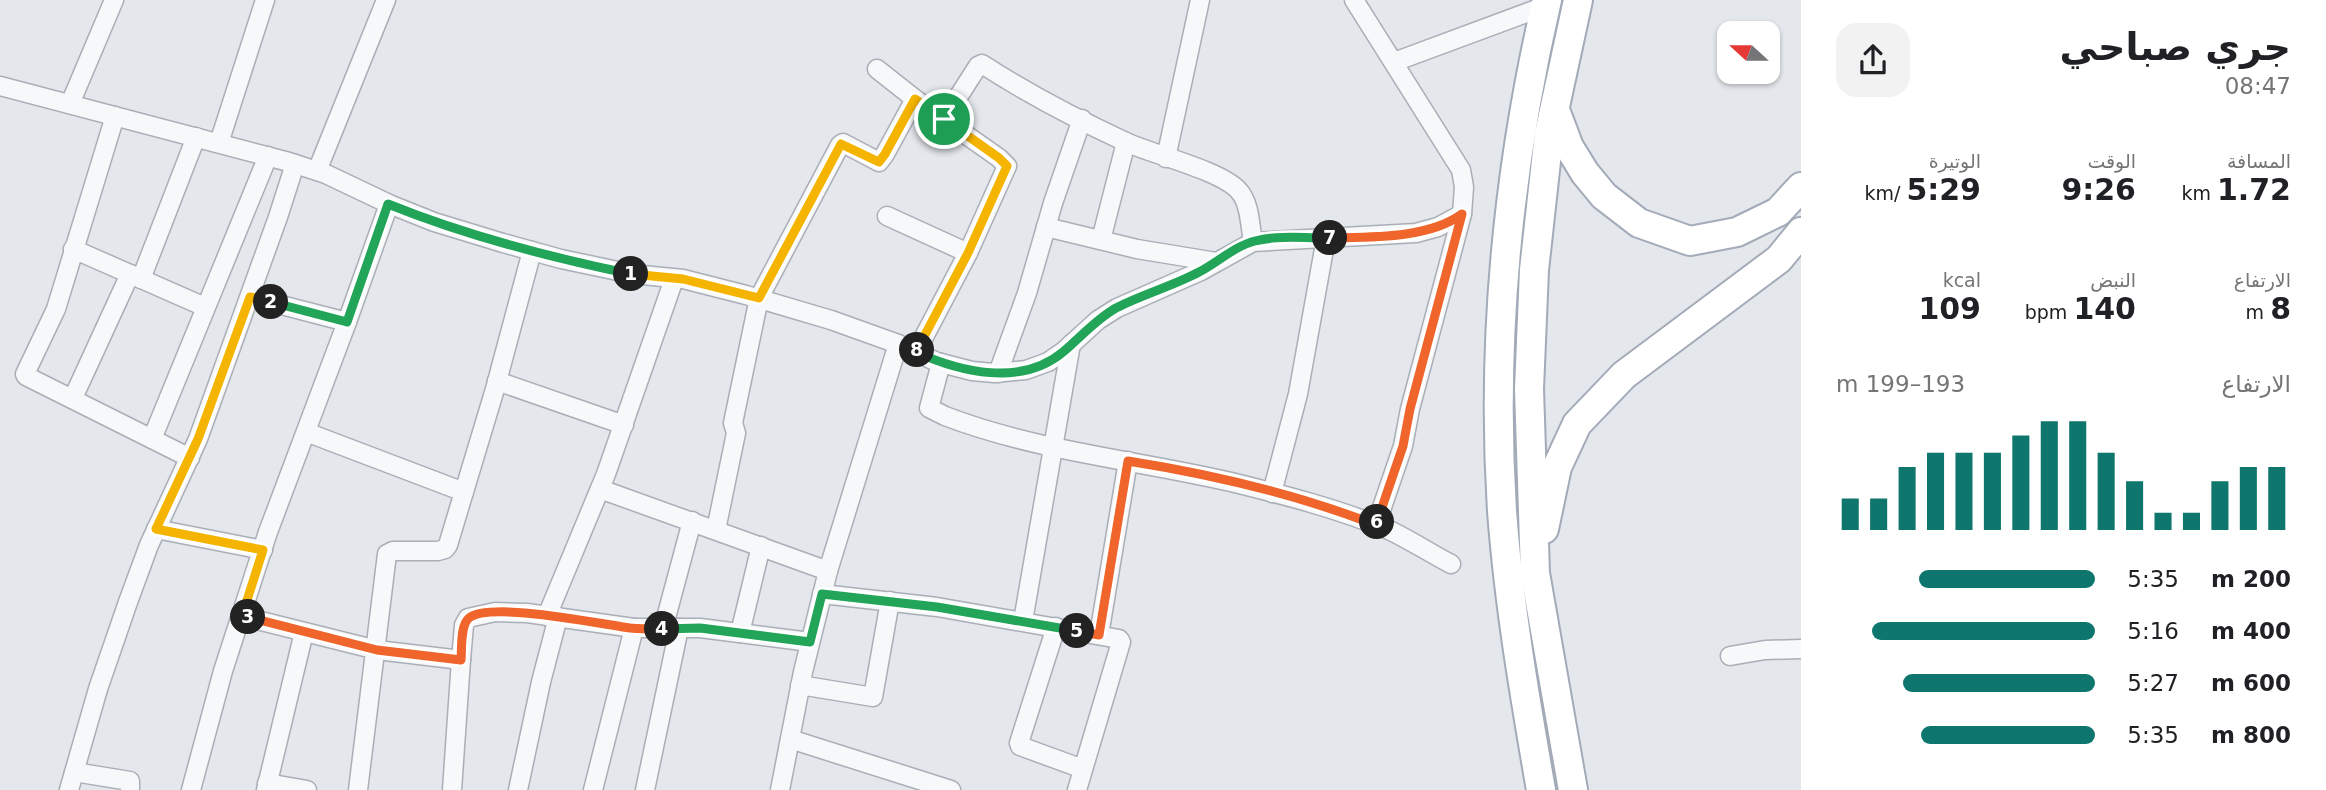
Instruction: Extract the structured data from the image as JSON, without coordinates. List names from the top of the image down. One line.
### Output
{"north":"left","page":{"heading":["جري صباحي","08:47"],"stats":[["المسافة","1.72 km"],["الوقت","9:26"],["الوتيرة","5:29 /km"],["الارتفاع","8 m"],["النبض","140 bpm"],["kcal","109"]],"pins":["7","1","2","8","6","3","4","5"],"chart":["الارتفاع","193–199 m"],"list":[{"name":"200 m","note":"5:35"},{"name":"400 m","note":"5:16"},{"name":"600 m","note":"5:27"},{"name":"800 m","note":"5:35"}]}}
